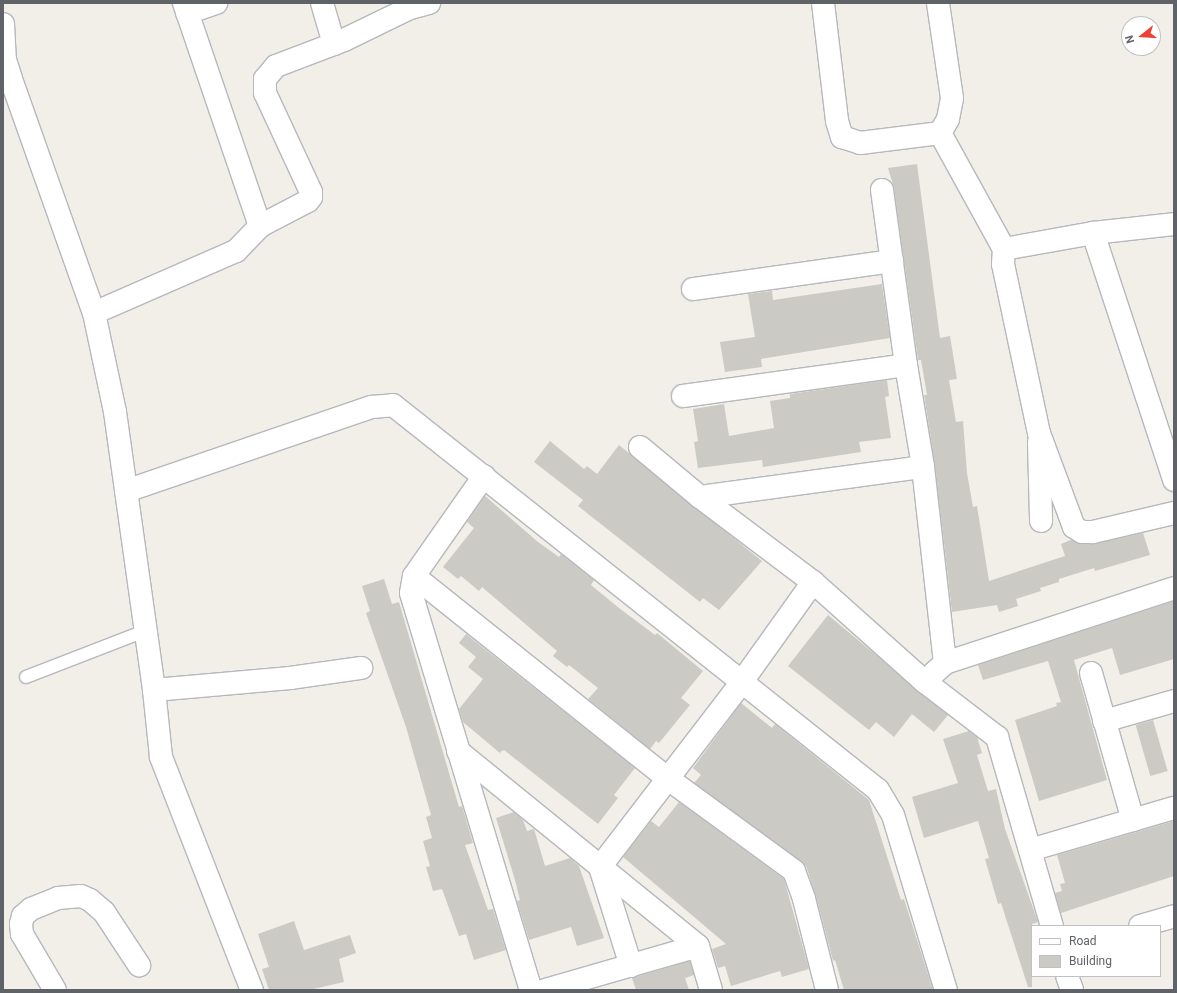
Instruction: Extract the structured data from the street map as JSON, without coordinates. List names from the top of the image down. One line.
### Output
{"legend":["Road","Building"],"north":"left"}
